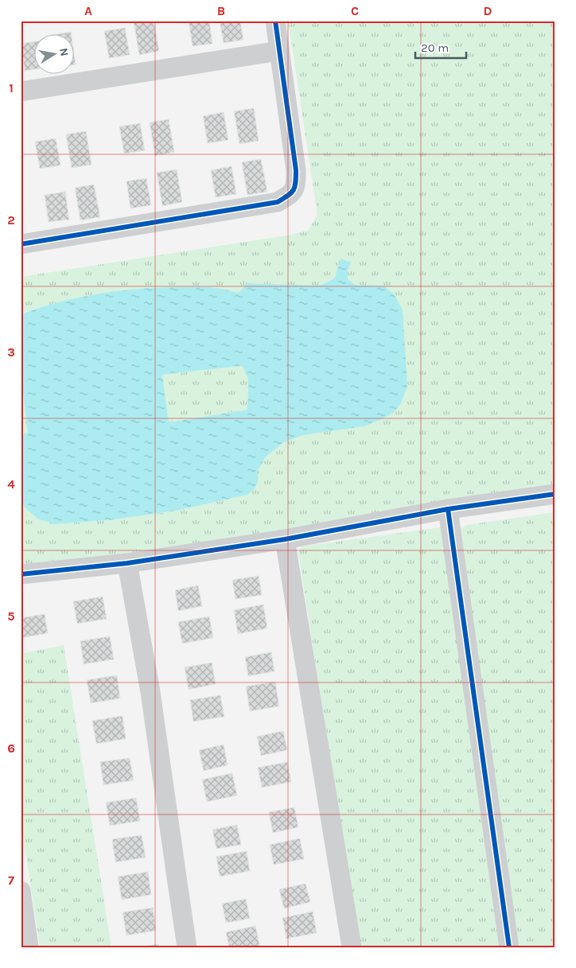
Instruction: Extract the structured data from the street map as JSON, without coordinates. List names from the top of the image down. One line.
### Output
{"scale_bar":"20 m","north":"right","grid":{"columns":["A","B","C","D"],"rows":["1","2","3","4","5","6","7"]}}
